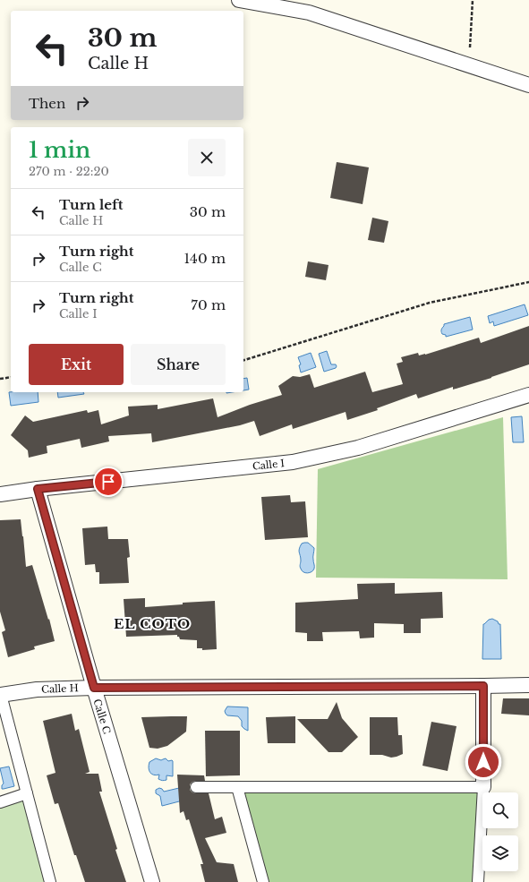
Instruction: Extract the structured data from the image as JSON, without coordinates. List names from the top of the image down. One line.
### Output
{"streets":{"street":["Calle I","Calle H","Calle C"]},"crossings":[["Calle I","Calle C"],["Calle H","Calle C"]],"districts":["EL COTO"],"page":{"turn":["30 m","Calle H"],"then":"Then","heading":["1 min","270 m · 22:20"],"list":[{"name":"Turn left","note":"Calle H","value":"30 m"},{"name":"Turn right","note":"Calle C","value":"140 m"},{"name":"Turn right","note":"Calle I","value":"70 m"}],"buttons":["Exit","Share"]}}
